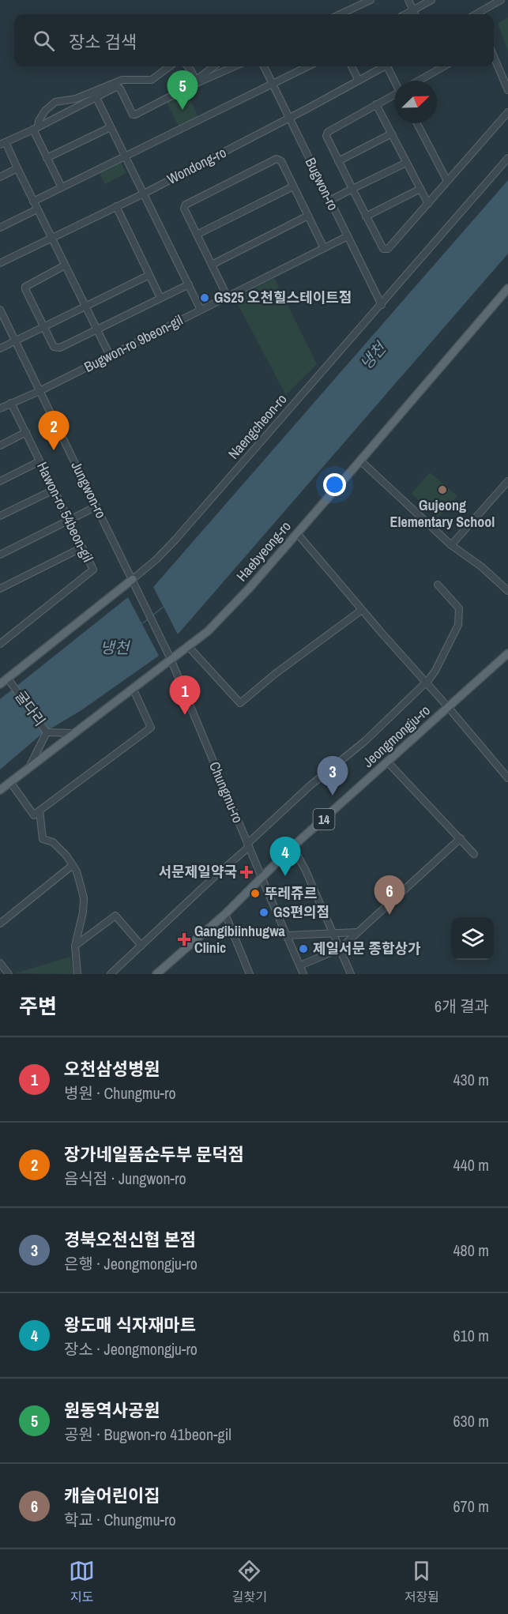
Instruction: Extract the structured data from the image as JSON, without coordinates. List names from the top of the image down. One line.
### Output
{"streets":{"main road":["Naengcheon-ro","Haebyeong-ro","Jeongmongju-ro","14"],"street":["Wondong-ro","Bugwon-ro","Bugwon-ro 9beon-gil","Jungwon-ro","Hawon-ro 54beon-gil","굴다리","Chungmu-ro"]},"crossings":[["Wondong-ro","Bugwon-ro"],["Bugwon-ro","Bugwon-ro 9beon-gil"],["Bugwon-ro","Naengcheon-ro"],["Bugwon-ro 9beon-gil","Jungwon-ro"],["Bugwon-ro 9beon-gil","Hawon-ro 54beon-gil"],["Naengcheon-ro","Jungwon-ro"],["Naengcheon-ro","굴다리"],["Jungwon-ro","Chungmu-ro"],["Haebyeong-ro","Chungmu-ro"],["Jeongmongju-ro","Chungmu-ro"]],"water":["냉천"],"places":{"other":["GS25 오천힐스테이트점","Gujeong Elementary School","뚜레쥬르","GS편의점","제일서문 종합상가"],"health":["서문제일약국","Gangibiinhugwa Clinic"]},"north":"top right","page":{"search":"장소 검색","pins":["5","2","1","3","4","6"],"heading":["주변","6개 결과"],"list":[{"mark":"1","name":"오천삼성병원","note":"병원 · Chungmu-ro","value":"430 m"},{"mark":"2","name":"장가네일품순두부 문덕점","note":"음식점 · Jungwon-ro","value":"440 m"},{"mark":"3","name":"경북오천신협 본점","note":"은행 · Jeongmongju-ro","value":"480 m"},{"mark":"4","name":"왕도매 식자재마트","note":"장소 · Jeongmongju-ro","value":"610 m"},{"mark":"5","name":"원동역사공원","note":"공원 · Bugwon-ro 41beon-gil","value":"630 m"},{"mark":"6","name":"캐슬어린이집","note":"학교 · Chungmu-ro","value":"670 m"}],"nav":["지도","길찾기","저장됨"]}}
